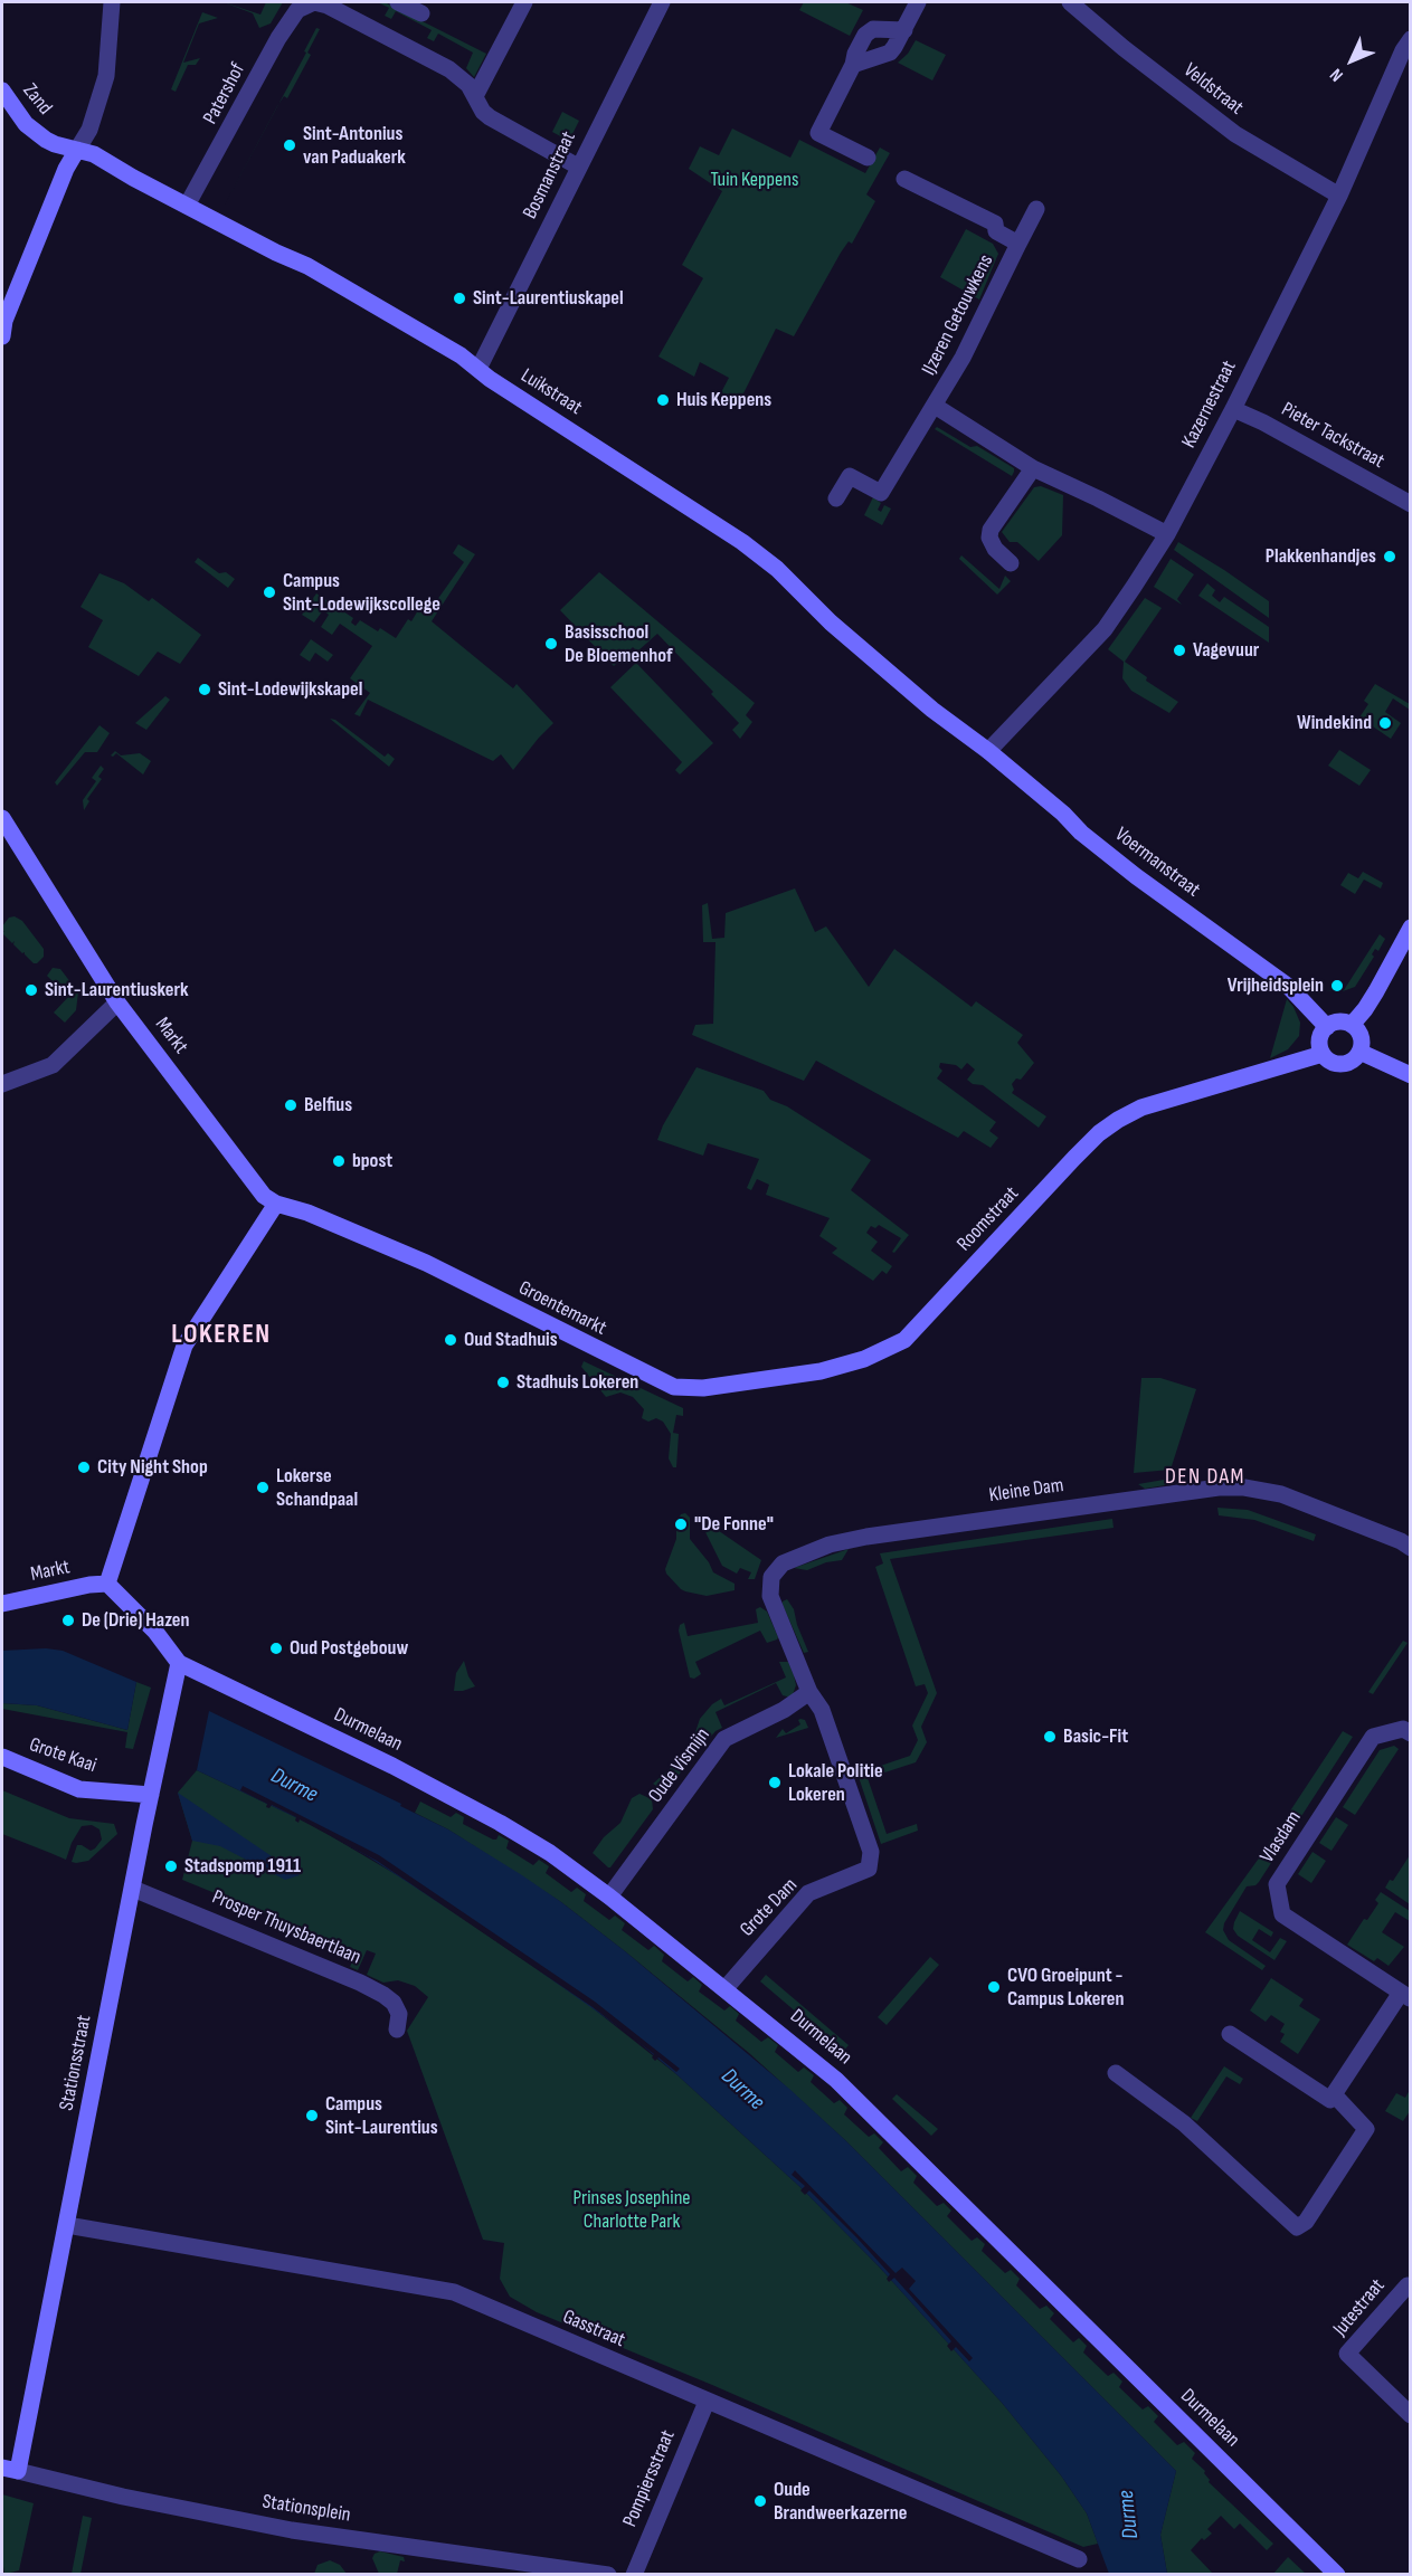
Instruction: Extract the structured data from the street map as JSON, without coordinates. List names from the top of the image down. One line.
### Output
{"streets":{"street":["Veldstraat","Patershof","Zand","Bosmanstraat","IJzeren Getouwkens","Luikstraat","Kazernestraat","Pieter Tackstraat","Voermanstraat","Markt","Roomstraat","Groentemarkt","Kleine Dam","Durmelaan","Grote Kaai","Oude Vismijn","Vlasdam","Grote Dam","Prosper Thuysbaertlaan","Stationsstraat","Jutestraat","Gasstraat","Pompiersstraat","Stationsplein"]},"crossings":[["Veldstraat","Kazernestraat"],["Patershof","Bosmanstraat"],["Patershof","Luikstraat"],["Zand","Luikstraat"],["Bosmanstraat","Luikstraat"],["IJzeren Getouwkens","Kazernestraat"],["Luikstraat","Voermanstraat"],["Kazernestraat","Pieter Tackstraat"],["Kazernestraat","Voermanstraat"],["Voermanstraat","Roomstraat"],["Markt","Groentemarkt"],["Roomstraat","Groentemarkt"],["Kleine Dam","Oude Vismijn"],["Kleine Dam","Grote Dam"],["Durmelaan","Oude Vismijn"],["Durmelaan","Grote Dam"],["Durmelaan","Stationsstraat"],["Grote Kaai","Stationsstraat"],["Oude Vismijn","Grote Dam"],["Prosper Thuysbaertlaan","Stationsstraat"],["Stationsstraat","Gasstraat"],["Stationsstraat","Stationsplein"],["Gasstraat","Pompiersstraat"]],"districts":["LOKEREN","DEN DAM"],"water":["Durme"],"parks":["Tuin Keppens","Prinses Josephine Charlotte Park"],"places":["Sint-Antonius van Paduakerk","Sint-Laurentiuskapel","Huis Keppens","Plakkenhandjes","Campus Sint-Lodewijkscollege","Basisschool De Bloemenhof","Vagevuur","Sint-Lodewijkskapel","Windekind","Vrijheidsplein","Sint-Laurentiuskerk","Belfius","bpost","Oud Stadhuis","Stadhuis Lokeren","City Night Shop","Lokerse Schandpaal","\"De Fonne\"","De (Drie) Hazen","Oud Postgebouw","Basic-Fit","Lokale Politie Lokeren","Stadspomp 1911","CVO Groeipunt - Campus Lokeren","Campus Sint-Laurentius","Oude Brandweerkazerne"],"north":"bottom left"}
